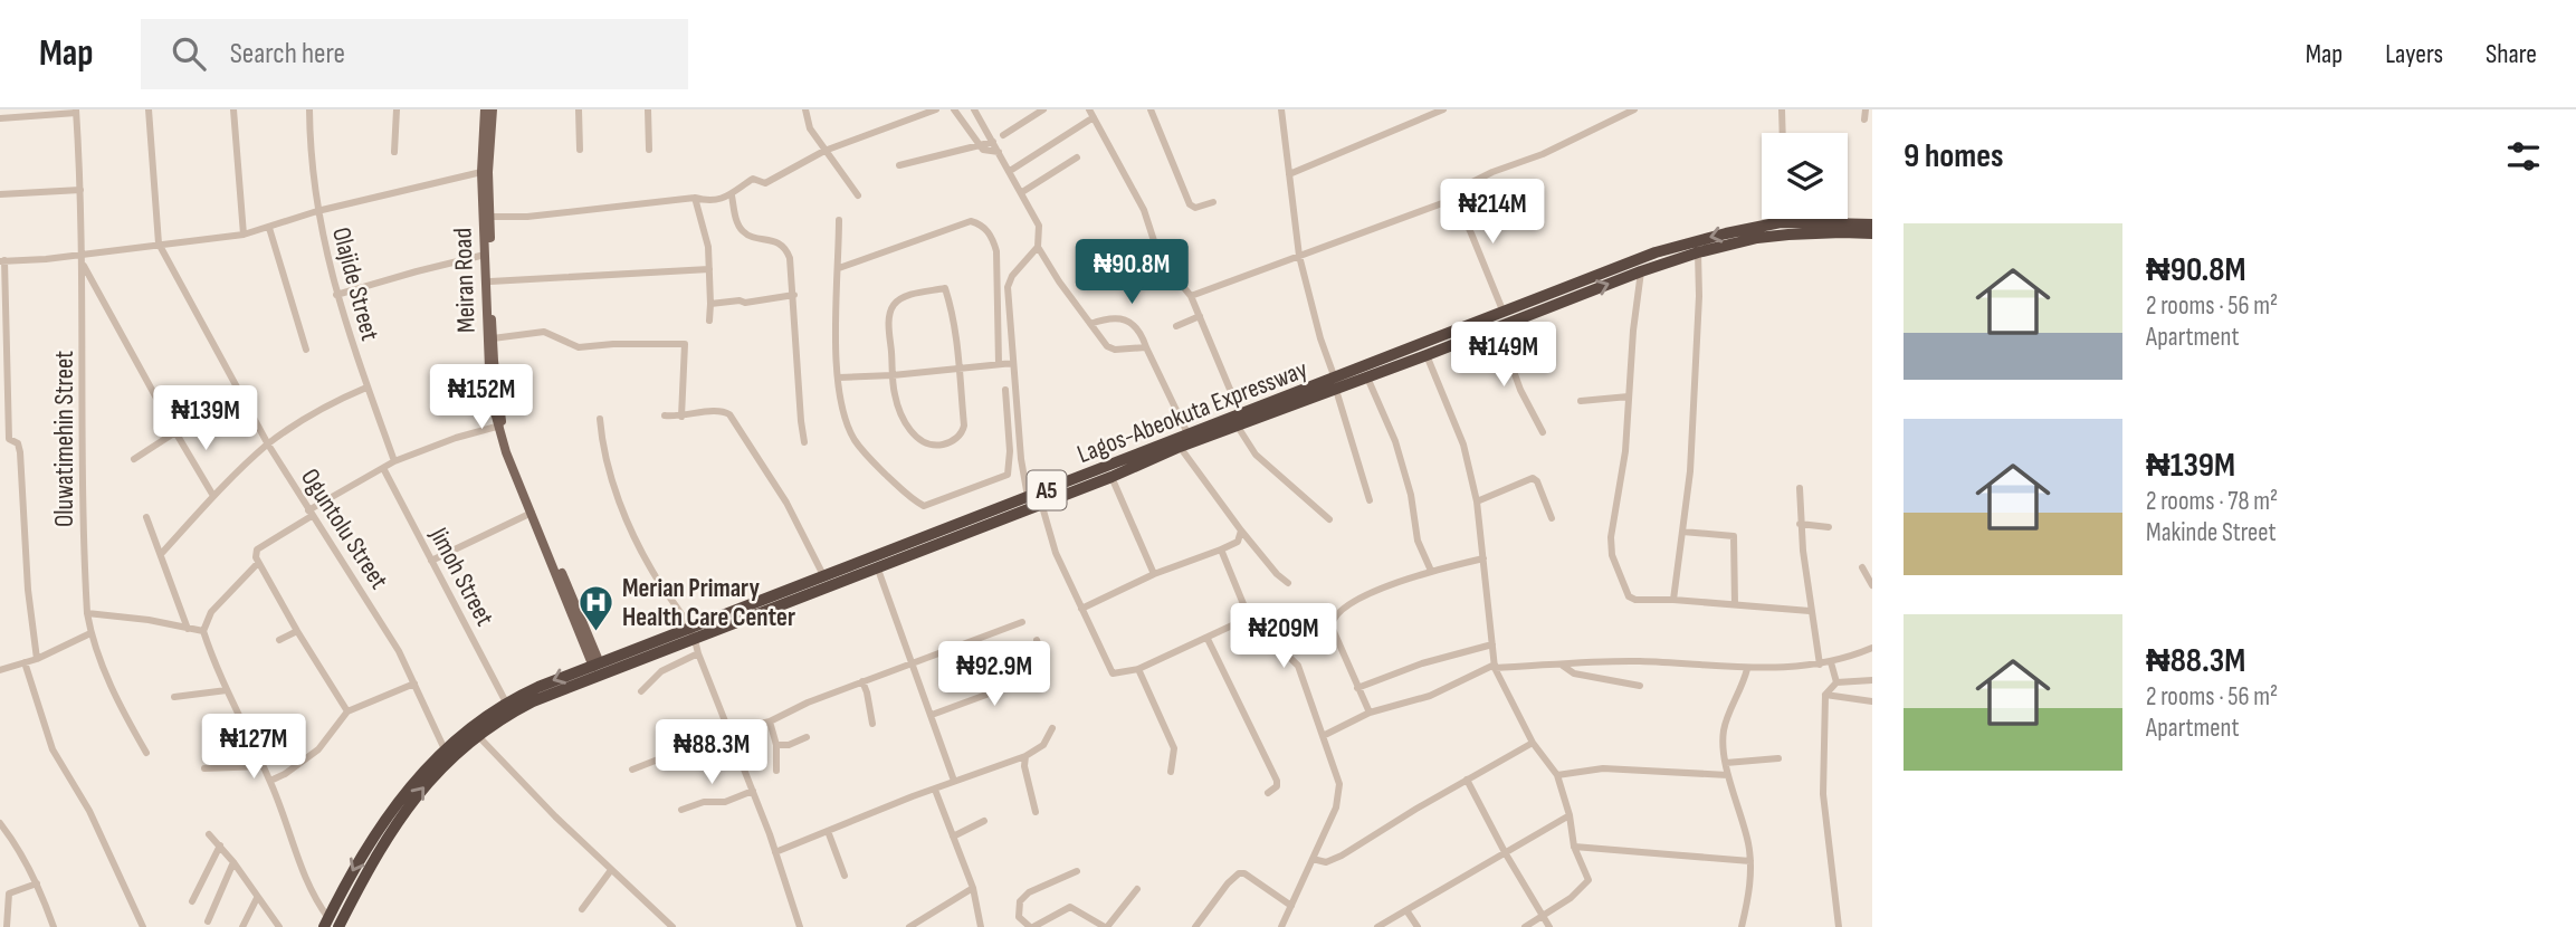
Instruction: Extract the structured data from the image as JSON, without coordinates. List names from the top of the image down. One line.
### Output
{"streets":{"highway":["Lagos-Abeokuta Expressway","A5"],"main road":["Meiran Road"],"street":["Olajide Street","Oluwatimehin Street","Oguntolu Street","Jimoh Street"]},"crossings":[["Meiran Road","Lagos-Abeokuta Expressway"],["Lagos-Abeokuta Expressway","Oguntolu Street"],["Lagos-Abeokuta Expressway","Jimoh Street"]],"places":{"hospital":["Merian Primary Health Care Center"]},"page":{"header":"Map","search":"Search here","nav":["Map","Layers","Share"],"heading":"9 homes","price":["₦214M","₦90.8M","₦149M","₦152M","₦139M","₦209M","₦92.9M","₦127M","₦88.3M"],"list":[{"name":"₦90.8M","note":"2 rooms · 56 m² · Apartment"},{"name":"₦139M","note":"2 rooms · 78 m² · Makinde Street"},{"name":"₦88.3M","note":"2 rooms · 56 m² · Apartment"}]}}
